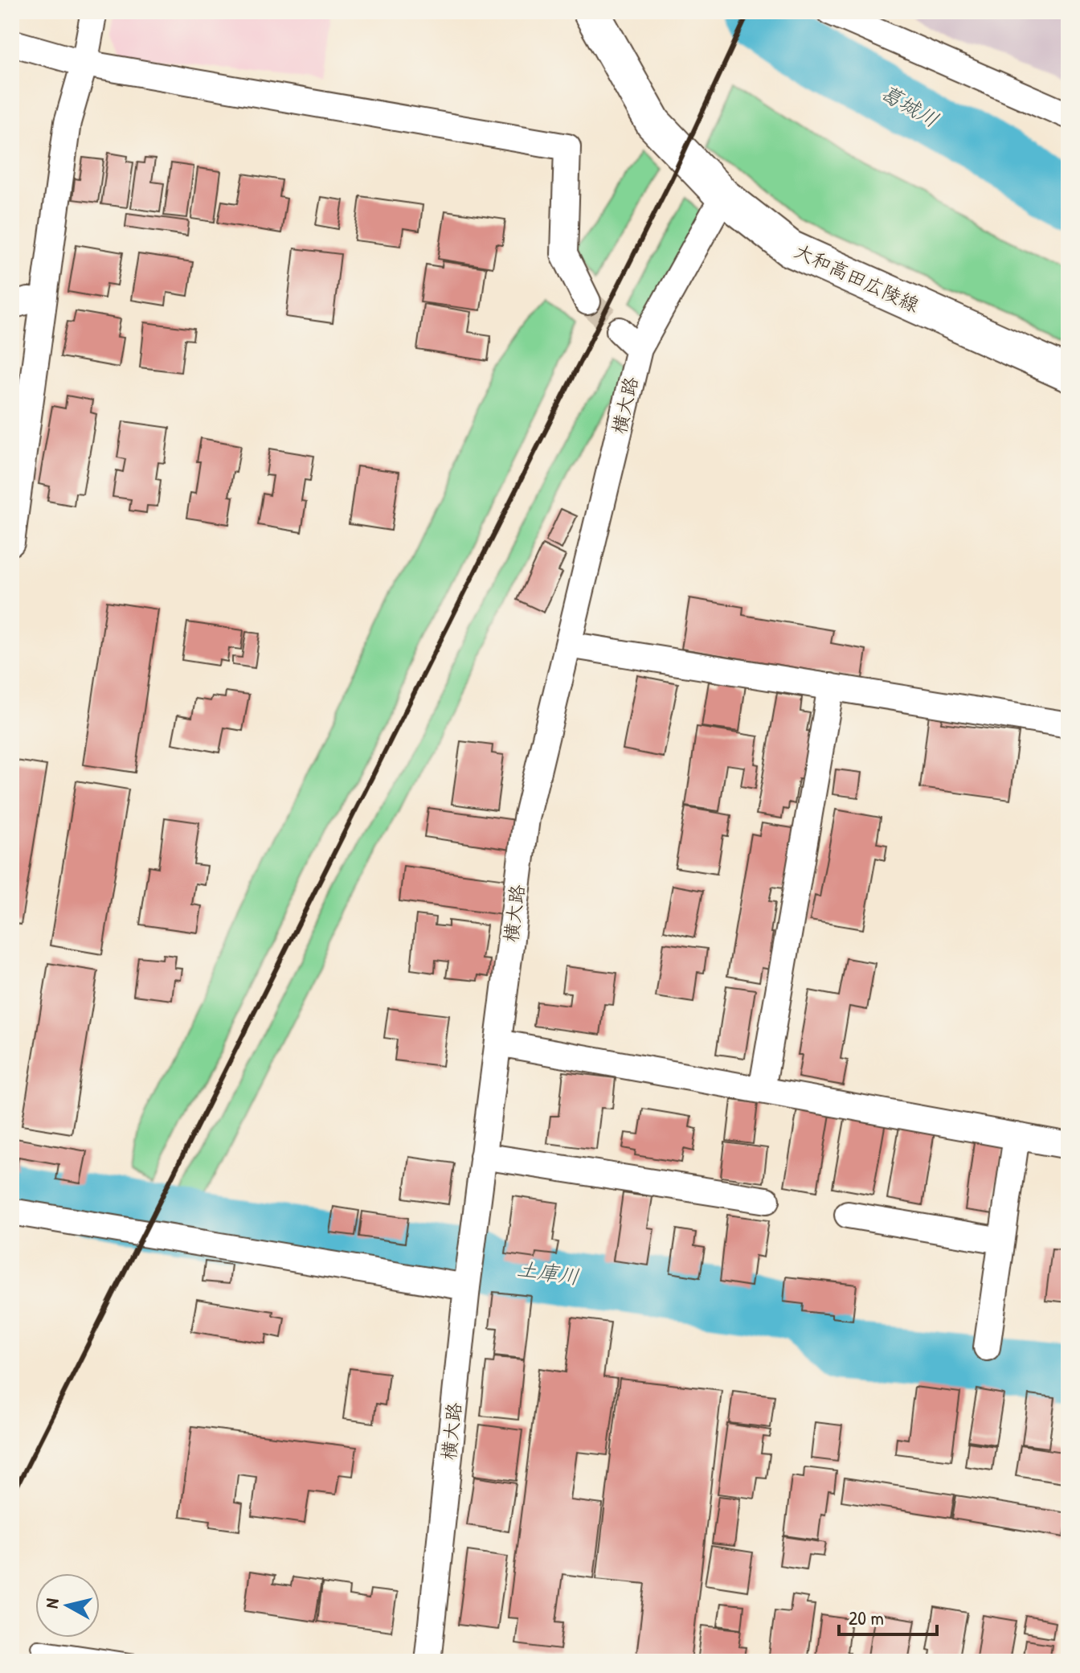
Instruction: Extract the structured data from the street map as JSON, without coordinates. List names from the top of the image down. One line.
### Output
{"streets":{"main road":["大和高田広陵線"],"street":["横大路"]},"crossings":[["大和高田広陵線","横大路"]],"water":["葛城川","土庫川"],"scale_bar":"20 m","north":"left"}
